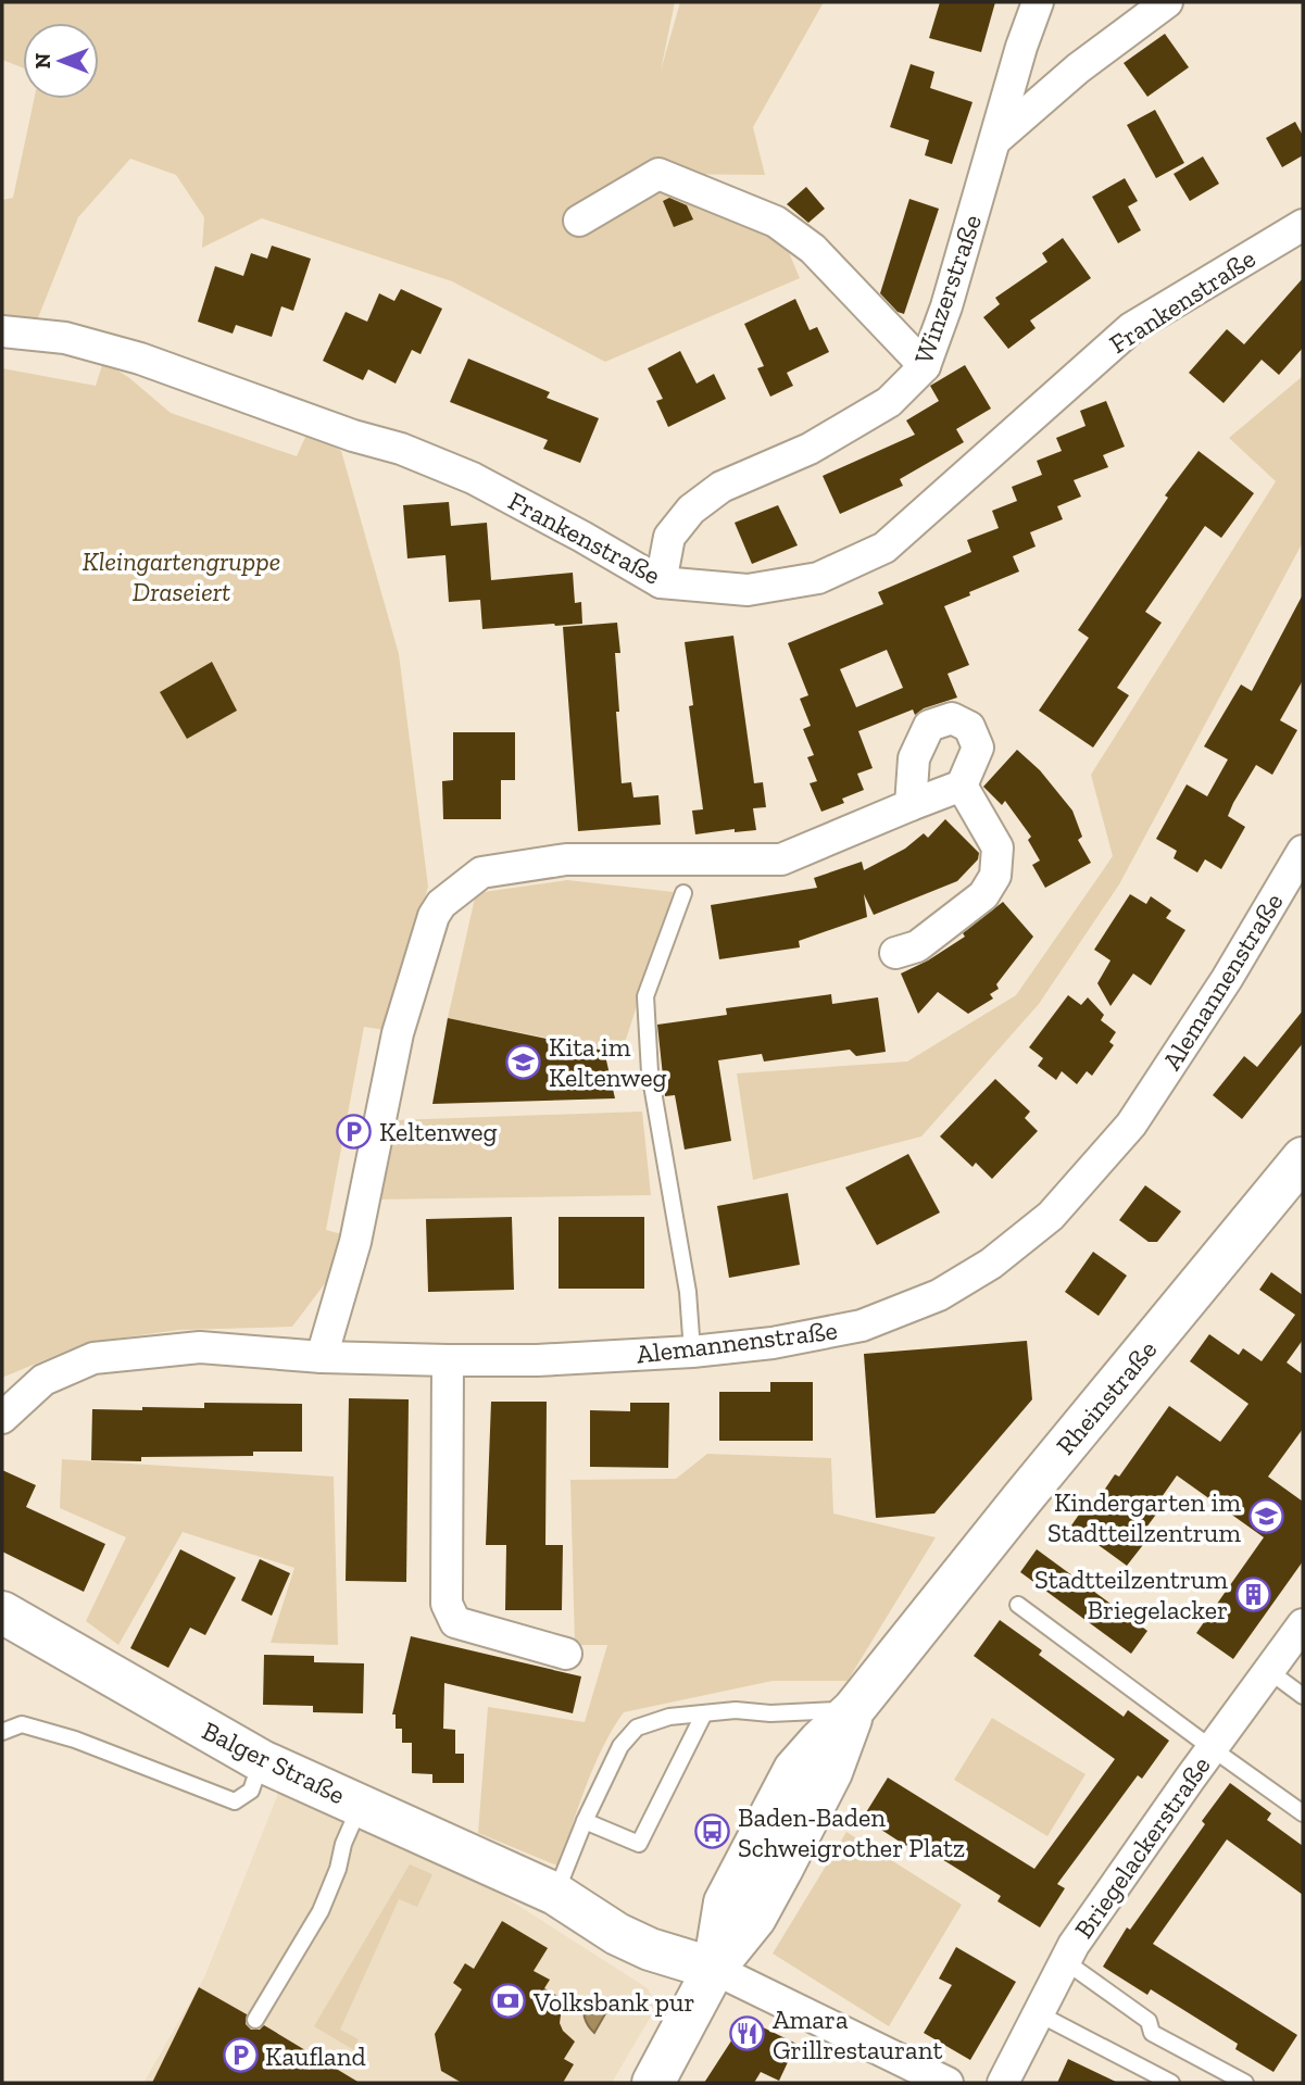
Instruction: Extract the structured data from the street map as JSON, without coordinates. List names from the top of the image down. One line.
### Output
{"streets":{"street":["Winzerstraße","Frankenstraße","Alemannenstraße","Rheinstraße","Balger Straße","Briegelackerstraße"]},"crossings":[["Winzerstraße","Frankenstraße"],["Rheinstraße","Balger Straße"]],"parks":["Kleingartengruppe Draseiert"],"places":{"school or university":["Kita im Keltenweg","Kindergarten im Stadtteilzentrum"],"parking":["Keltenweg","Kaufland"],"building":["Stadtteilzentrum Briegelacker"],"bus stop":["Baden-Baden Schweigrother Platz"],"bank":["Volksbank pur"],"restaurant":["Amara Grillrestaurant"]},"north":"left"}
